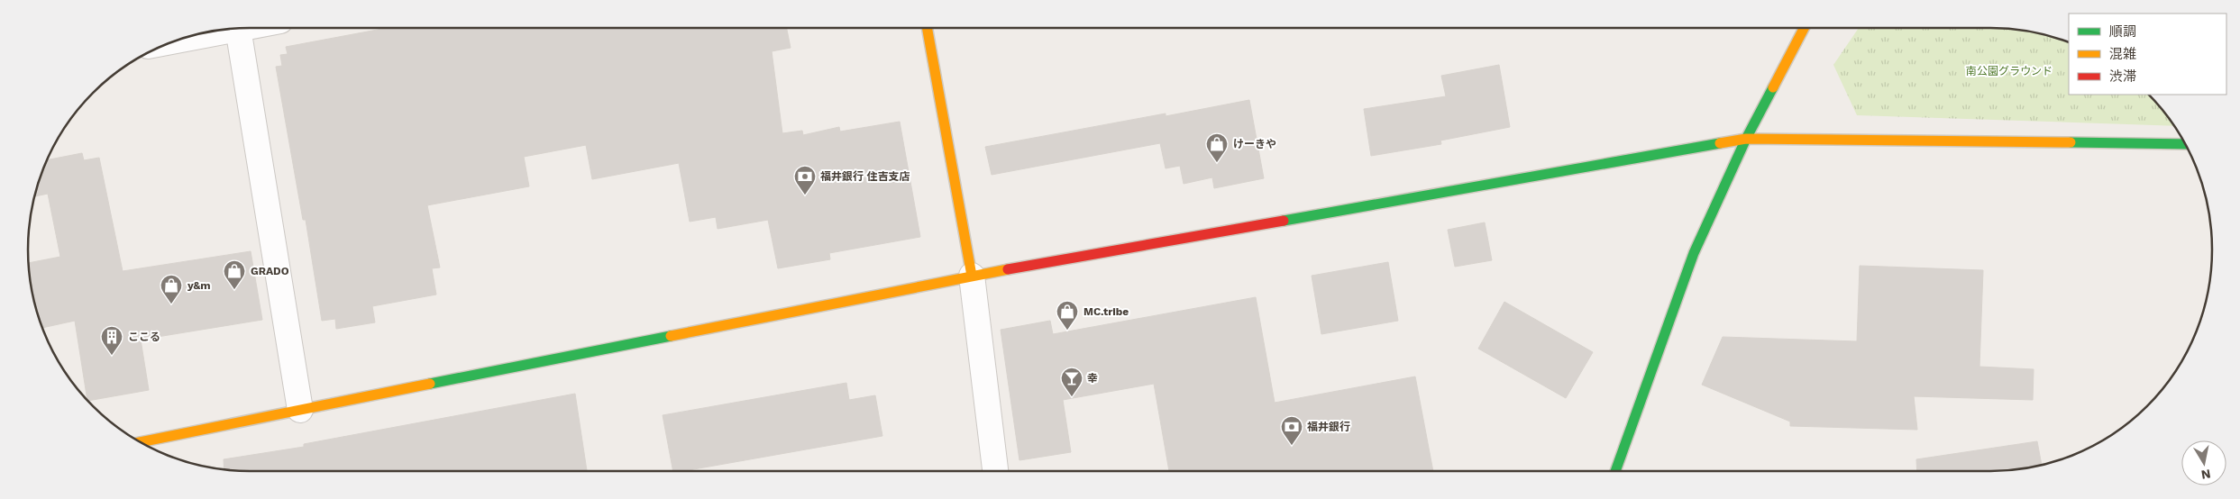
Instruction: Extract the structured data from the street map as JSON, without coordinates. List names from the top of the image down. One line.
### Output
{"parks":["南公園グラウンド"],"places":{"shop":["けーきや","GRADO","y&m","MC.tribe"],"bank":["福井銀行 住吉支店","福井銀行"],"building":["ここる"],"bar":["幸"]},"legend":["順調","混雑","渋滞"],"north":"bottom"}
